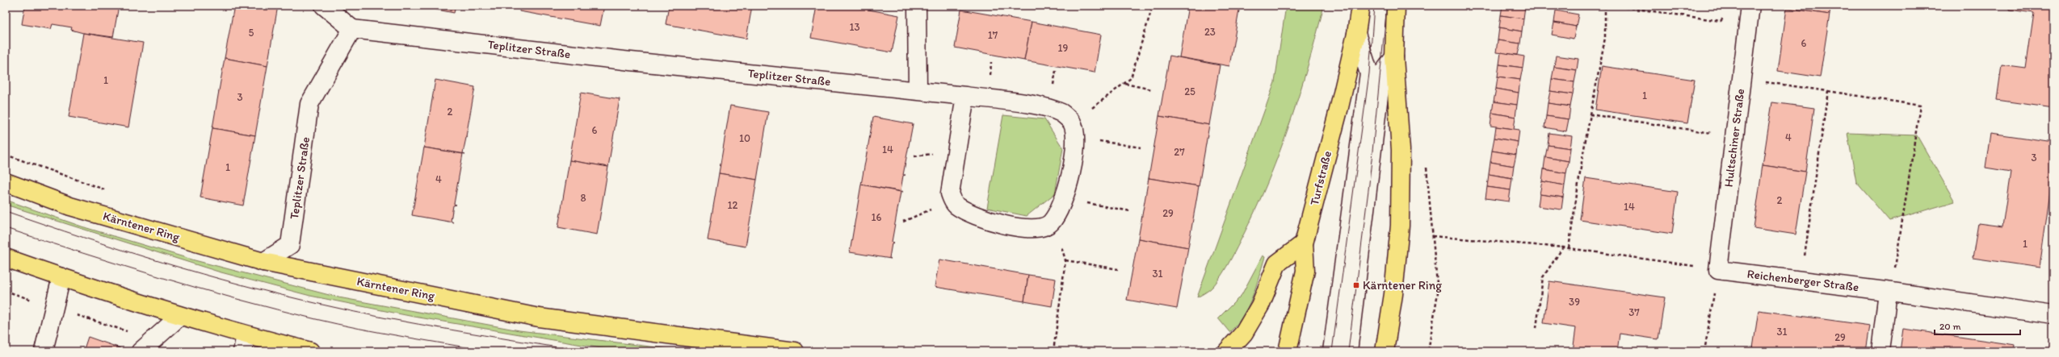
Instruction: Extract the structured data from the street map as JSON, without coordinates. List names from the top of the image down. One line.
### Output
{"streets":{"main road":["Turfstraße","Kärntener Ring"],"street":["Teplitzer Straße","Hultschiner Straße","Reichenberger Straße"]},"crossings":[["Teplitzer Straße","Kärntener Ring"],["Hultschiner Straße","Reichenberger Straße"]],"places":{"transit":["Kärntener Ring"]},"house_numbers":["13","23","5","17","6","19","1","25","1","3","2","6","4","10","14","27","3","1","4","8","2","12","14","29","16","1","31","39","37","31","29"],"scale_bar":"20 m"}
